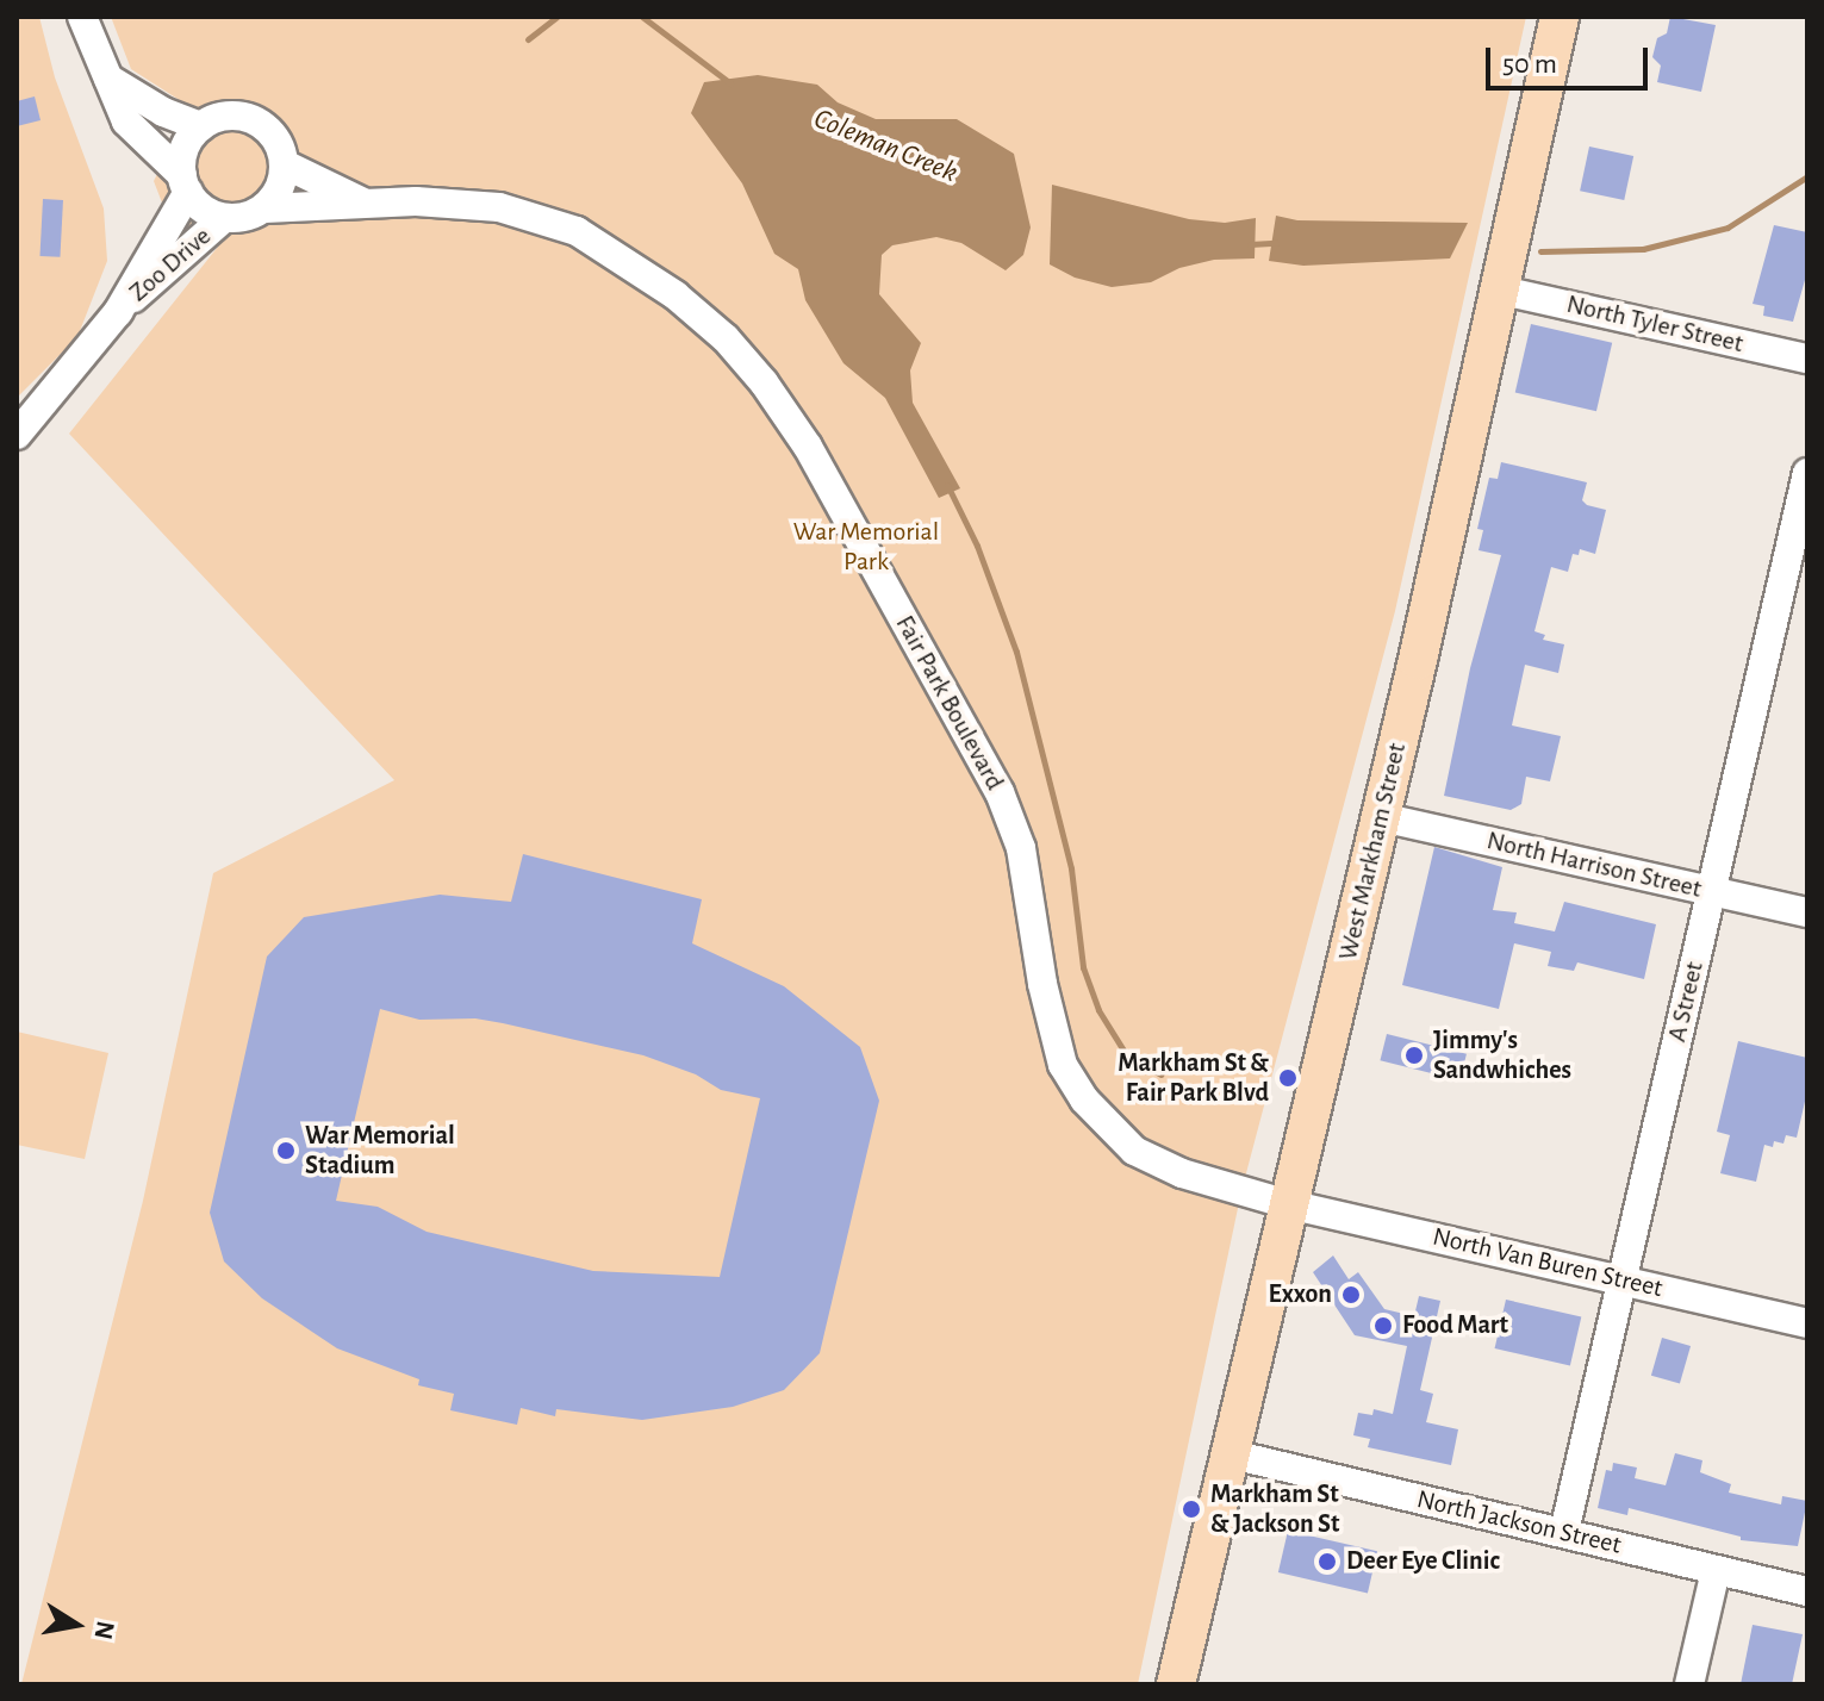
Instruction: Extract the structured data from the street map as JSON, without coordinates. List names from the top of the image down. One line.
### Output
{"streets":{"main road":["West Markham Street"],"street":["Zoo Drive","North Tyler Street","Fair Park Boulevard","North Harrison Street","A Street","North Van Buren Street","North Jackson Street"]},"crossings":[["Zoo Drive","Fair Park Boulevard"],["North Tyler Street","West Markham Street"],["Fair Park Boulevard","West Markham Street"],["Fair Park Boulevard","North Van Buren Street"],["West Markham Street","North Harrison Street"],["West Markham Street","North Van Buren Street"],["West Markham Street","North Jackson Street"],["North Harrison Street","A Street"],["A Street","North Van Buren Street"],["A Street","North Jackson Street"]],"water":["Coleman Creek"],"parks":["War Memorial Park"],"places":["Jimmy's Sandwhiches","Markham St & Fair Park Blvd","War Memorial Stadium","Exxon","Food Mart","Markham St & Jackson St","Deer Eye Clinic"],"scale_bar":"50 m","north":"right"}
